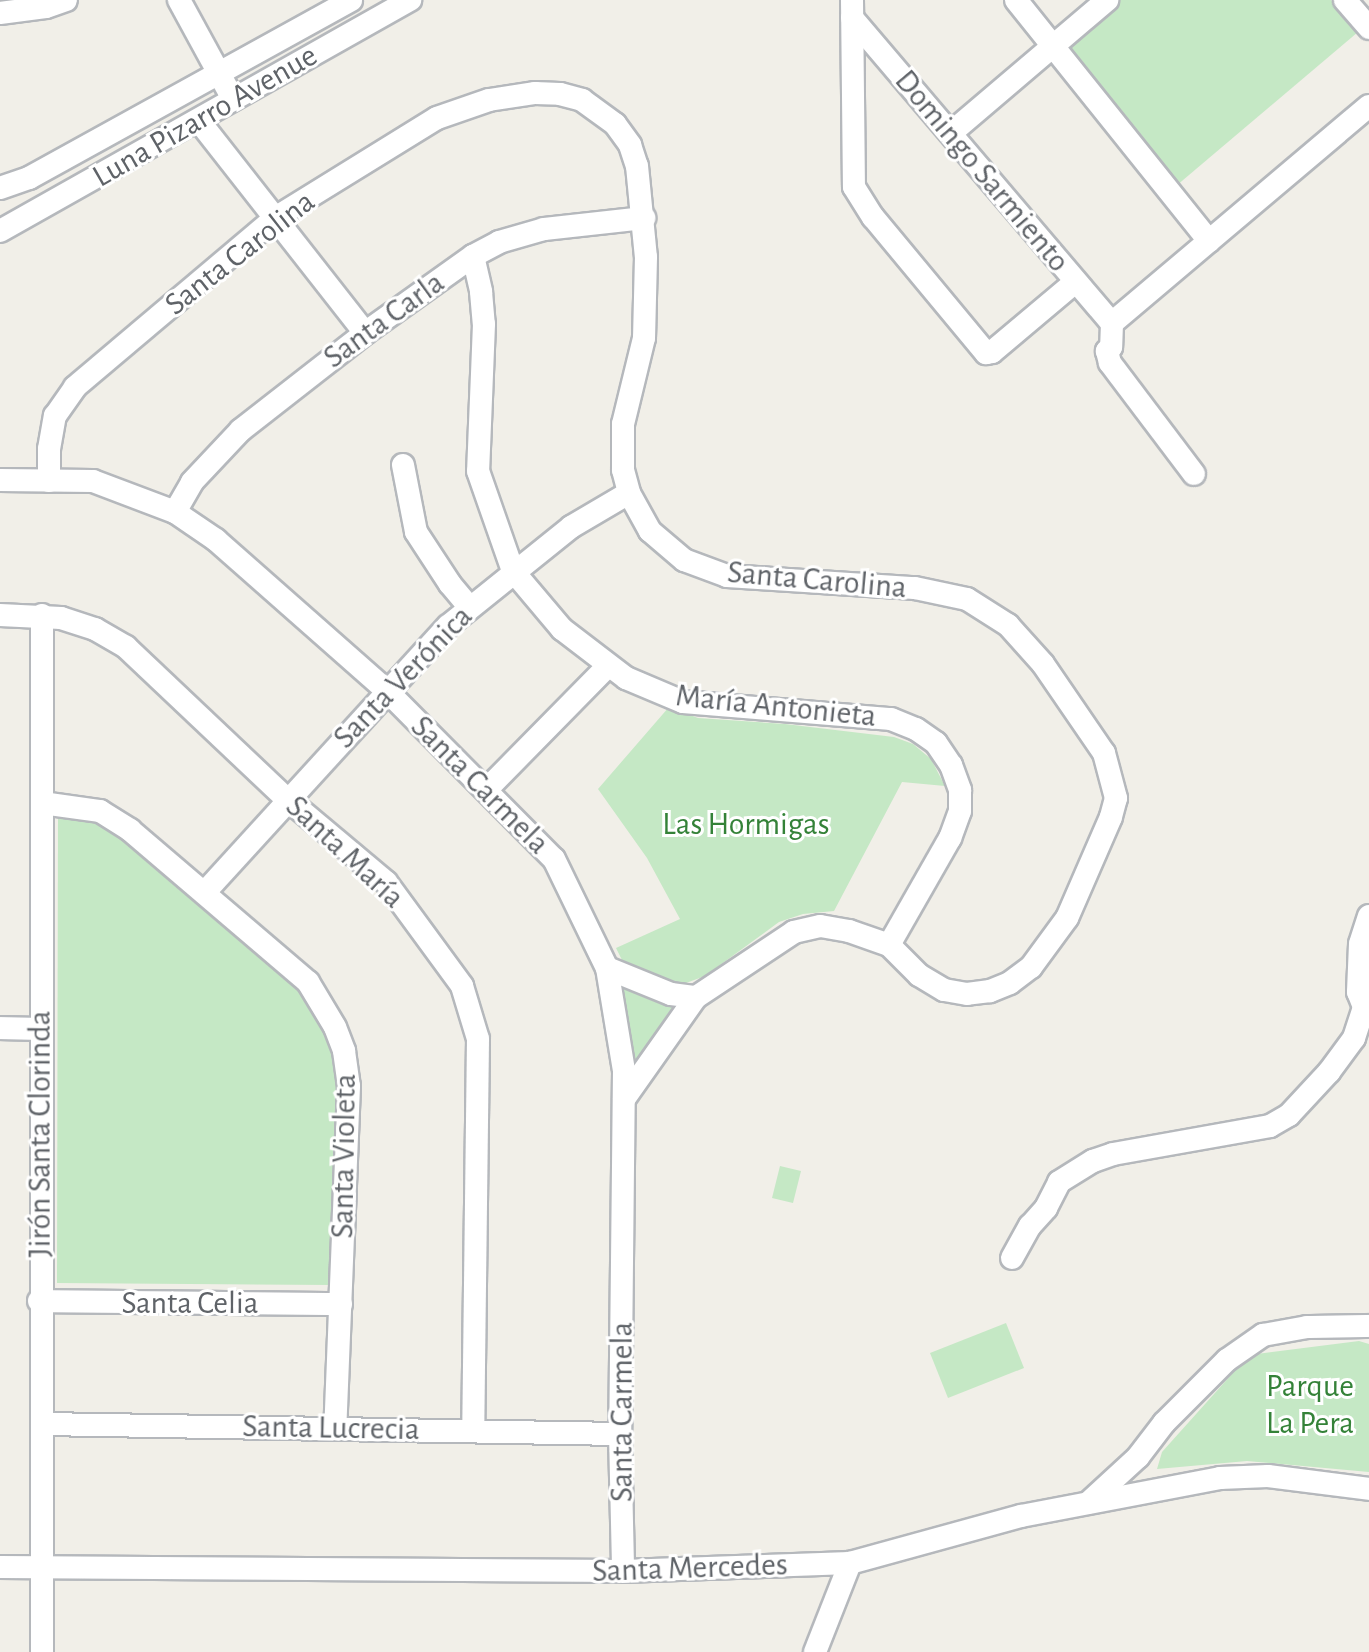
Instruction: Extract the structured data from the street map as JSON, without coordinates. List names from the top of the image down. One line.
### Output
{"streets":{"street":["Luna Pizarro Avenue","Domingo Sarmiento","Santa Carolina","Santa Carla","Santa Verónica","María Antonieta","Santa Carmela","Santa María","Jirón Santa Clorinda","Santa Violeta","Santa Celia","Santa Lucrecia","Santa Mercedes"]},"crossings":[["Santa Carolina","Santa Carla"],["Santa Carolina","Santa Verónica"],["Santa Carolina","María Antonieta"],["Santa Carolina","Santa Carmela"],["Santa Carla","María Antonieta"],["Santa Carla","Santa Carmela"],["Santa Verónica","María Antonieta"],["Santa Verónica","Santa Carmela"],["Santa Verónica","Santa María"],["Santa Verónica","Santa Violeta"],["Santa Carmela","Santa Lucrecia"],["Santa Carmela","Santa Mercedes"],["Santa María","Jirón Santa Clorinda"],["Santa María","Santa Lucrecia"],["Jirón Santa Clorinda","Santa Violeta"],["Jirón Santa Clorinda","Santa Celia"],["Jirón Santa Clorinda","Santa Lucrecia"],["Jirón Santa Clorinda","Santa Mercedes"],["Santa Violeta","Santa Celia"],["Santa Violeta","Santa Lucrecia"]],"parks":["Las Hormigas","Parque La Pera"]}
